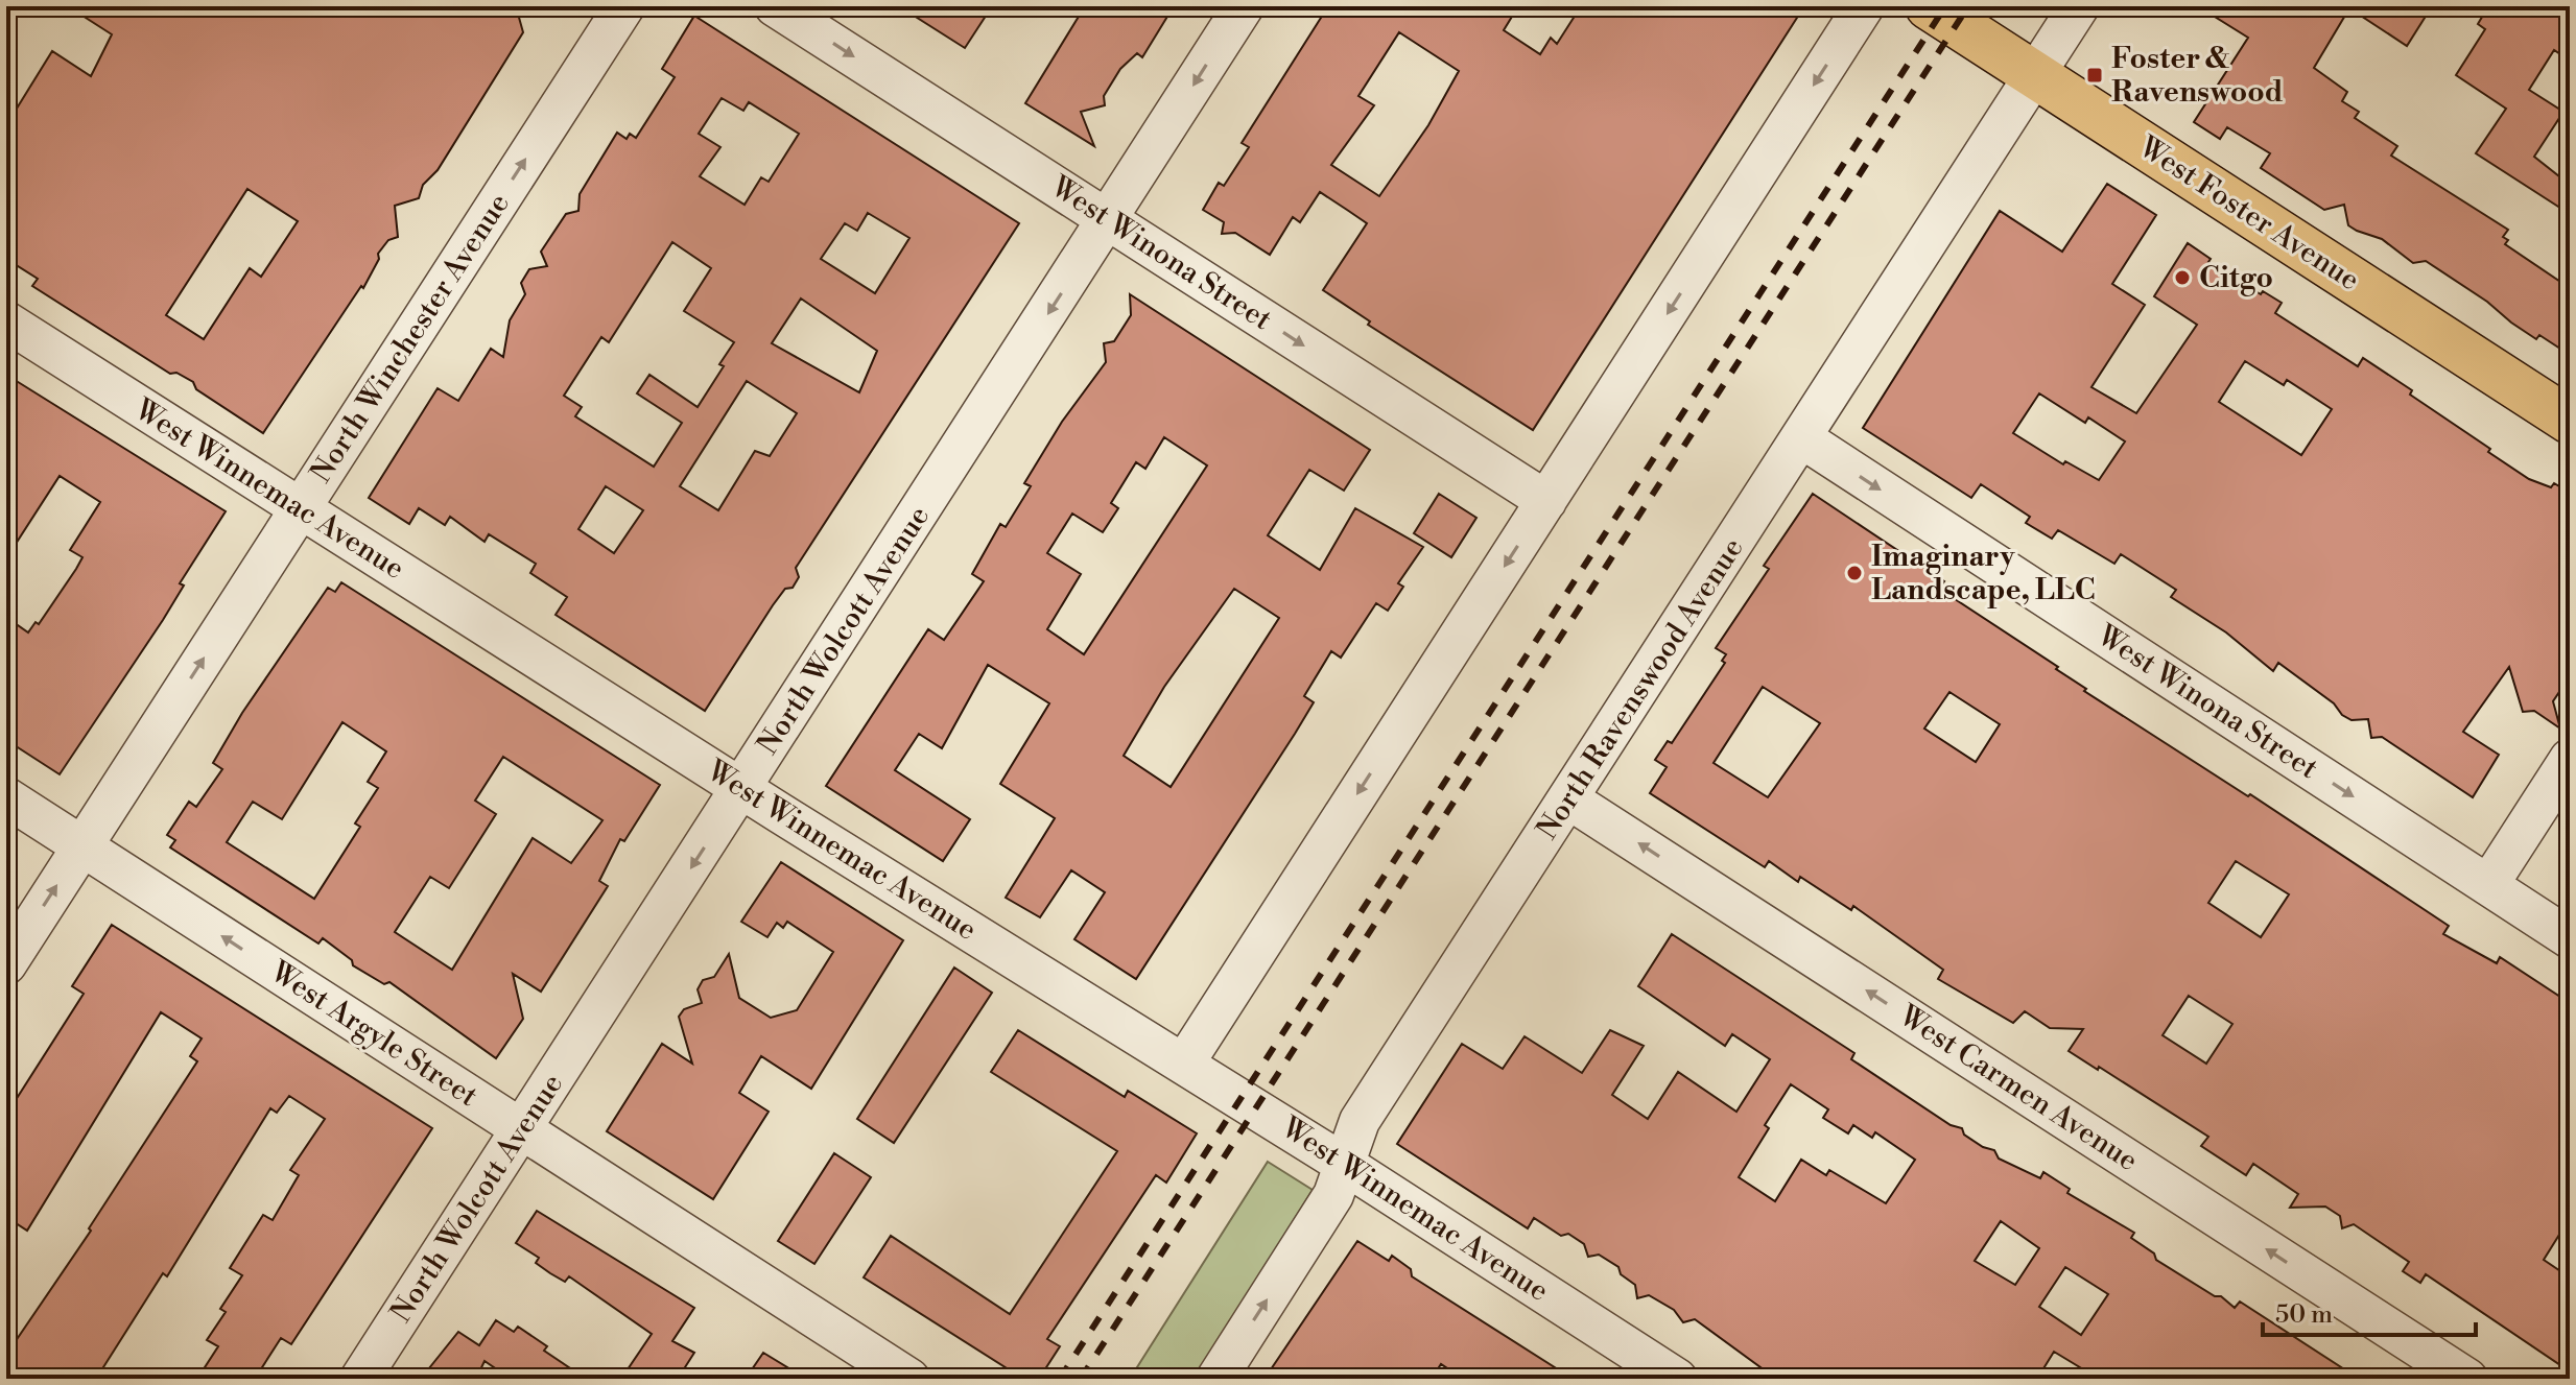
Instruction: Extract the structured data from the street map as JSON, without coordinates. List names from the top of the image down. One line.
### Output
{"streets":{"main road":["West Foster Avenue"],"street":["West Winona Street","North Winchester Avenue","West Winnemac Avenue","North Wolcott Avenue","North Ravenswood Avenue","West Argyle Street","West Carmen Avenue"]},"crossings":[["West Foster Avenue","North Ravenswood Avenue"],["West Winona Street","North Wolcott Avenue"],["West Winona Street","North Ravenswood Avenue"],["North Winchester Avenue","West Winnemac Avenue"],["North Winchester Avenue","West Argyle Street"],["West Winnemac Avenue","North Wolcott Avenue"],["West Winnemac Avenue","North Ravenswood Avenue"],["North Wolcott Avenue","West Argyle Street"],["North Ravenswood Avenue","West Carmen Avenue"]],"one_way":["West Winona Street","North Winchester Avenue","North Wolcott Avenue","West Argyle Street","West Carmen Avenue"],"places":{"transit":["Foster & Ravenswood"],"other":["Citgo","Imaginary Landscape, LLC"]},"scale_bar":"50 m"}
